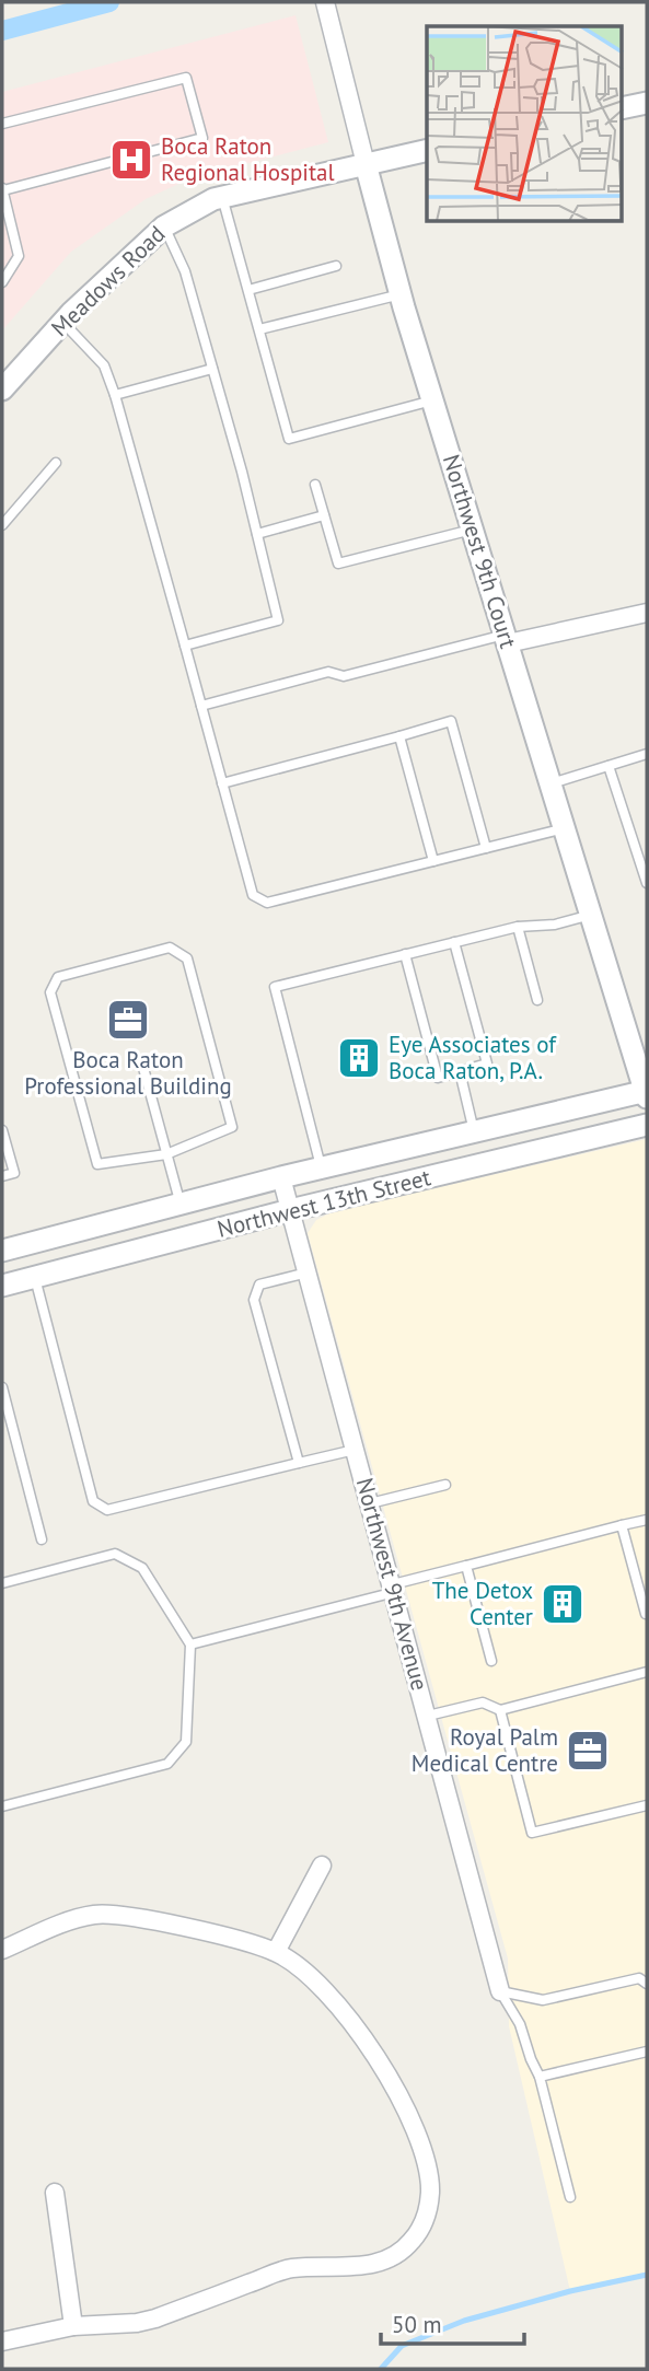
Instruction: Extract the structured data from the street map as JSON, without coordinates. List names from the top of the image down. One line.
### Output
{"streets":{"street":["Meadows Road","Northwest 9th Court","Northwest 13th Street","Northwest 9th Avenue"]},"crossings":[["Meadows Road","Northwest 9th Court"],["Northwest 9th Court","Northwest 13th Street"],["Northwest 13th Street","Northwest 9th Avenue"]],"places":{"hospital":["Boca Raton Regional Hospital"],"office":["Boca Raton Professional Building","Royal Palm Medical Centre"],"building":["Eye Associates of Boca Raton, P.A.","The Detox Center"]},"scale_bar":"50 m"}
